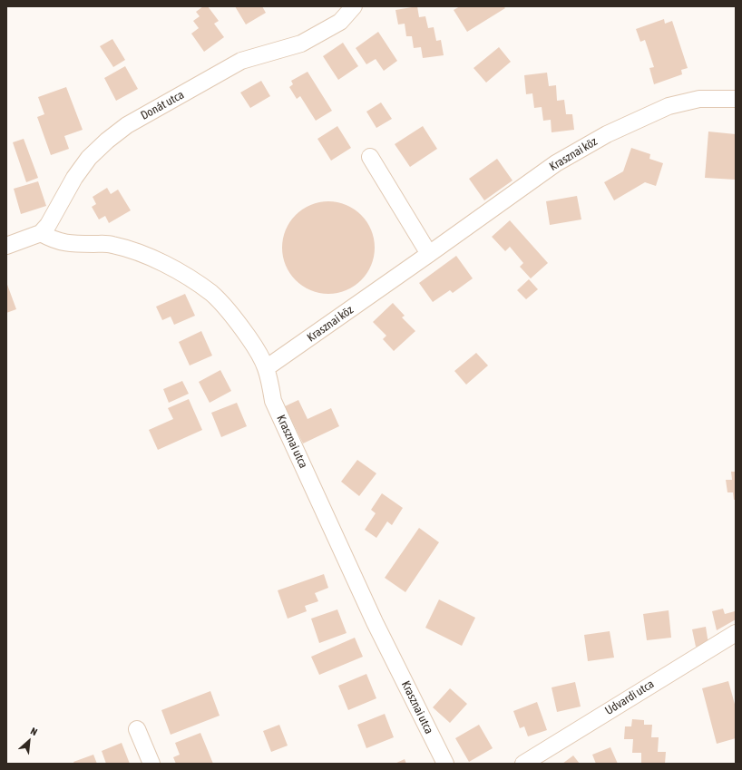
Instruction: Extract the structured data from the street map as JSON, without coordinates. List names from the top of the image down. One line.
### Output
{"streets":{"street":["Donát utca","Krasznai köz","Krasznai utca","Udvardi utca"]},"crossings":[["Donát utca","Krasznai utca"],["Krasznai köz","Krasznai utca"]],"north":"top right"}
